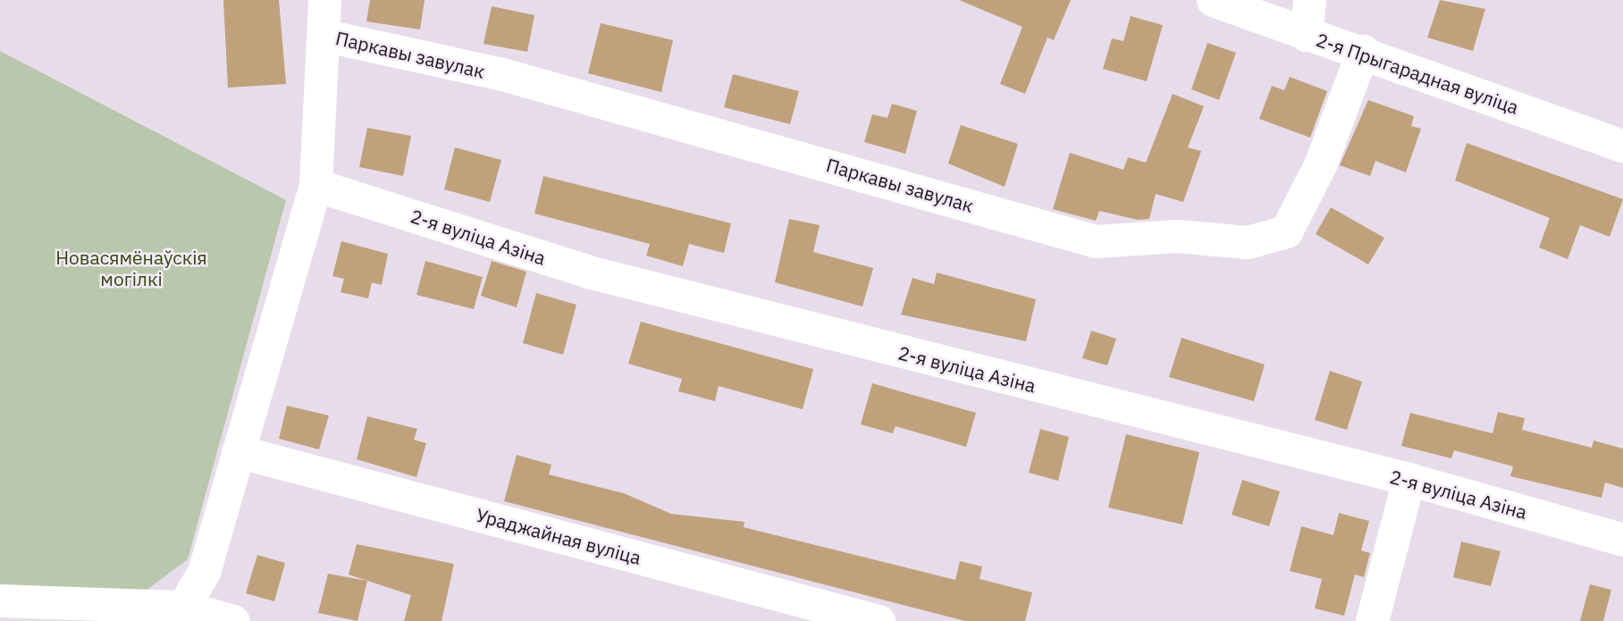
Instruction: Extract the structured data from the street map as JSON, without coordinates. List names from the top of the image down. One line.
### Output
{"streets":{"street":["Паркавы завулак","2-я Прыгарадная вуліца","2-я вуліца Азіна","Ураджайная вуліца"]},"crossings":[["Паркавы завулак","2-я Прыгарадная вуліца"]],"parks":["Новасямёнаўскія могілкі"]}
